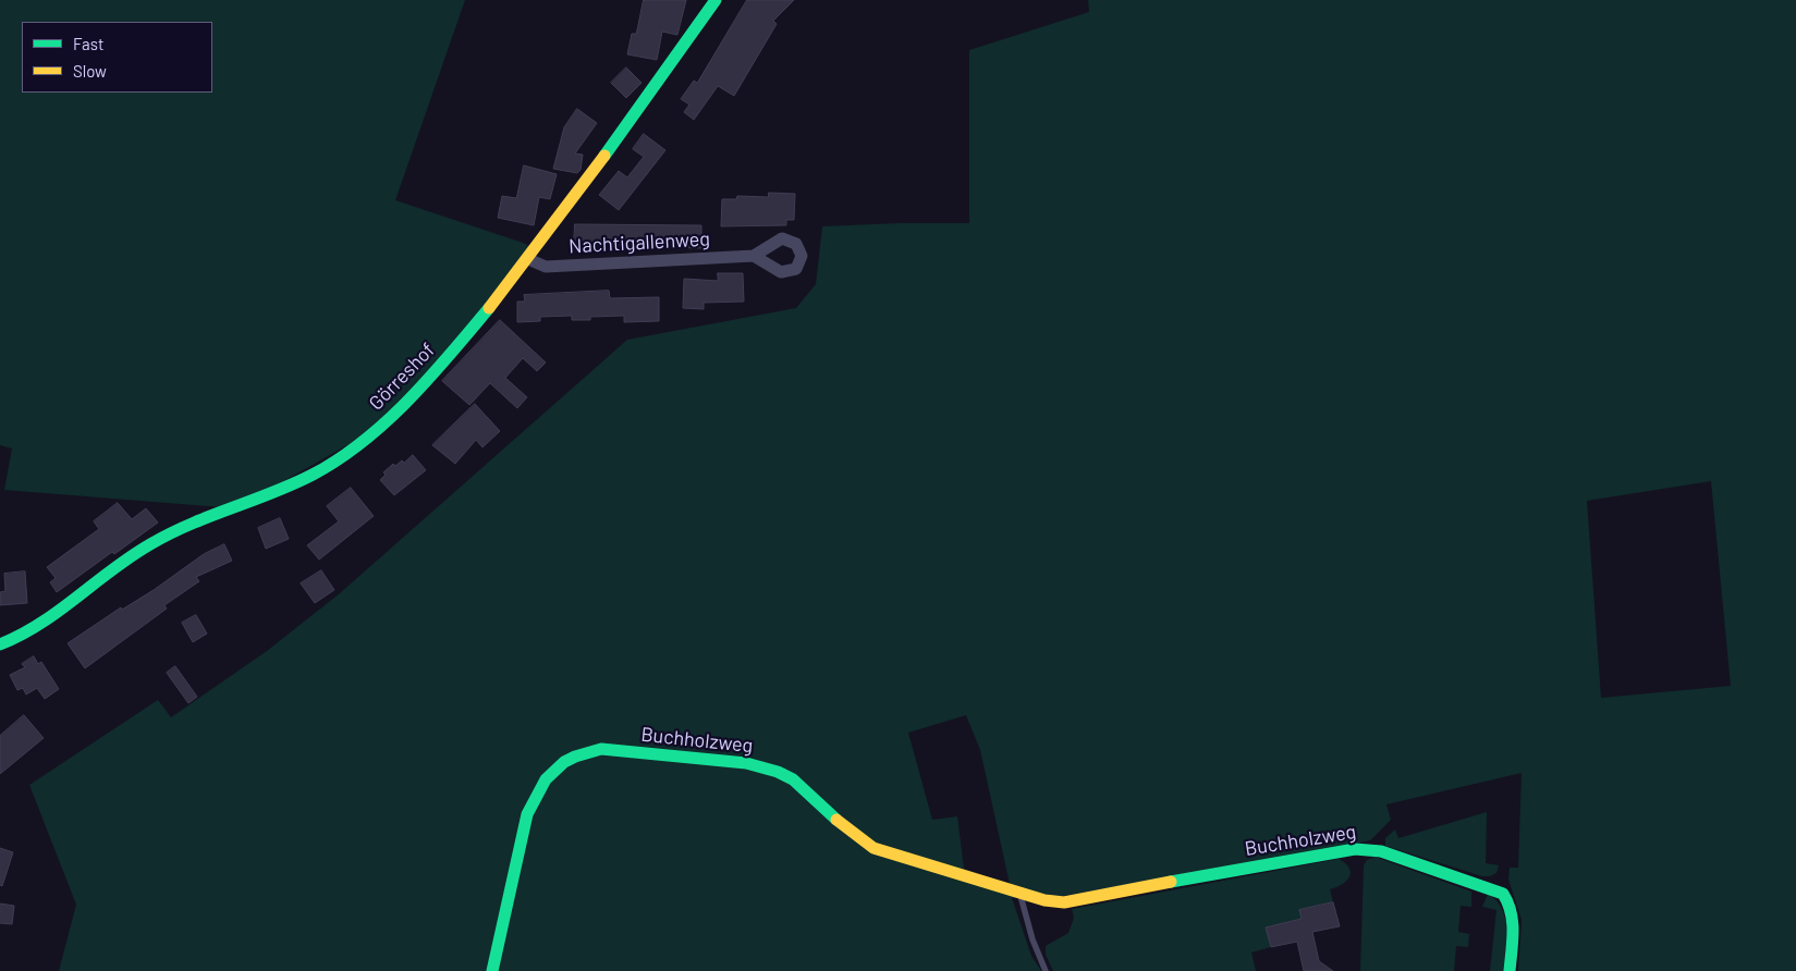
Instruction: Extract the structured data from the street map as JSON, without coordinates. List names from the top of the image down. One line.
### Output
{"streets":{"street":["Nachtigallenweg","Görreshof","Buchholzweg"]},"crossings":[["Nachtigallenweg","Görreshof"]],"legend":["Fast","Slow"]}
